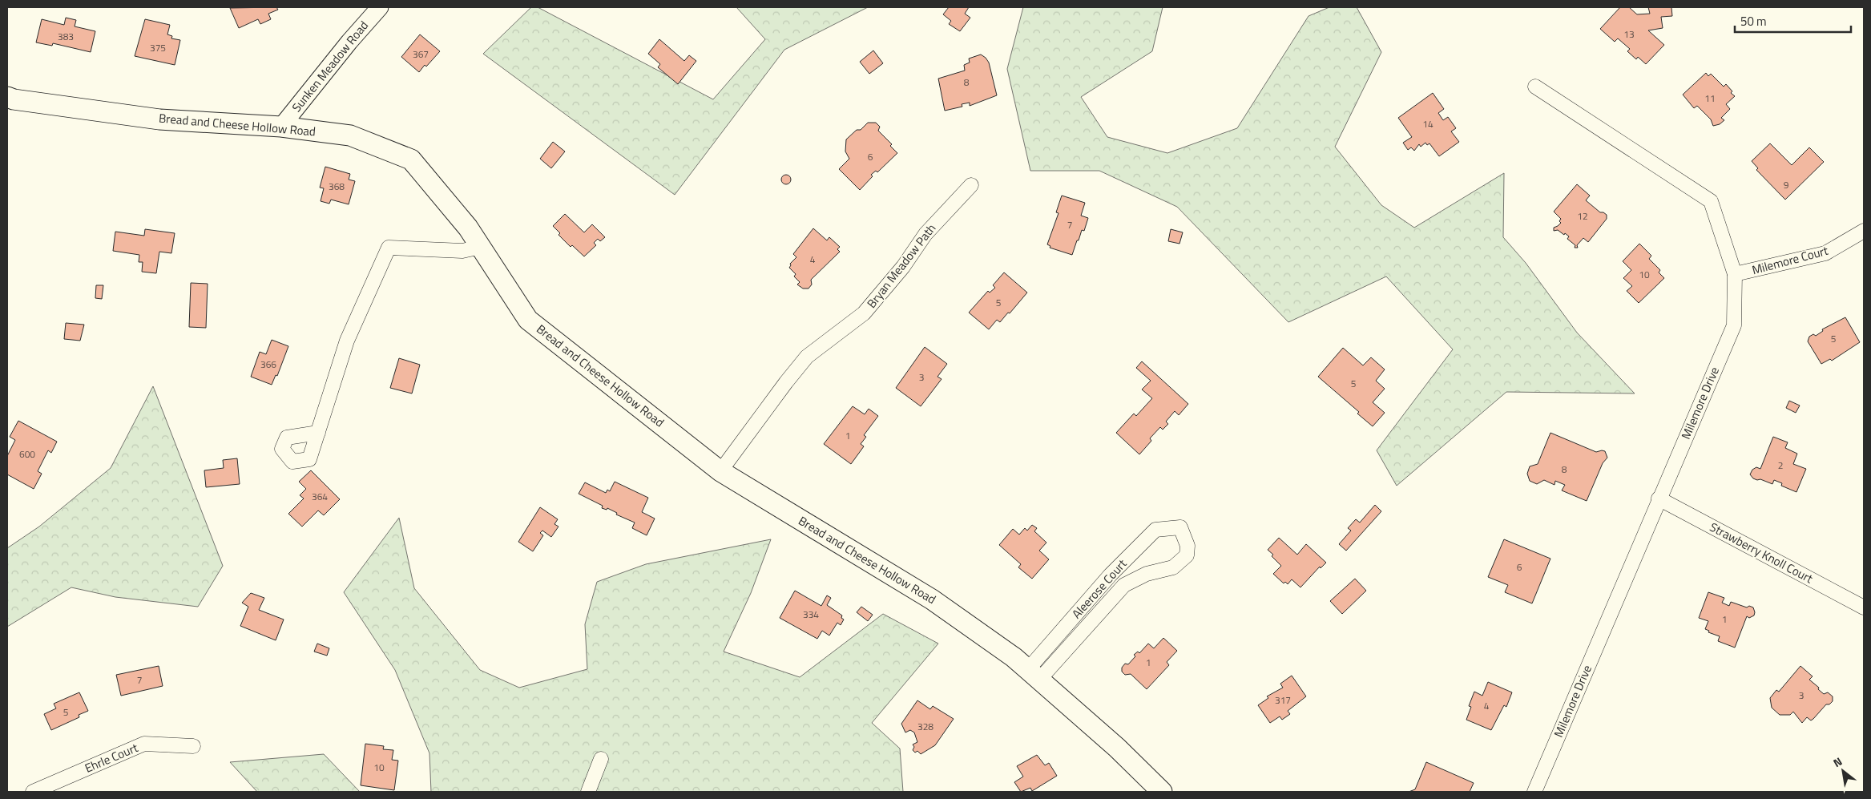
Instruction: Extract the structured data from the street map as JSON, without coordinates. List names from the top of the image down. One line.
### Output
{"streets":{"main road":["Bread and Cheese Hollow Road"],"street":["Sunken Meadow Road","Milemore Court","Bryan Meadow Path","Milemore Drive","Strawberry Knoll Court","Aleerose Court","Ehrle Court"]},"crossings":[["Sunken Meadow Road","Bread and Cheese Hollow Road"],["Bread and Cheese Hollow Road","Bryan Meadow Path"],["Bread and Cheese Hollow Road","Aleerose Court"],["Milemore Court","Milemore Drive"],["Milemore Drive","Strawberry Knoll Court"]],"house_numbers":["13","383","375","367","8","11","14","6","9","368","12","7","4","10","5","5","366","3","5","1","600","2","8","364","6","334","1","1","7","3","317","4","5","328","10"],"scale_bar":"50 m","north":"top left"}
